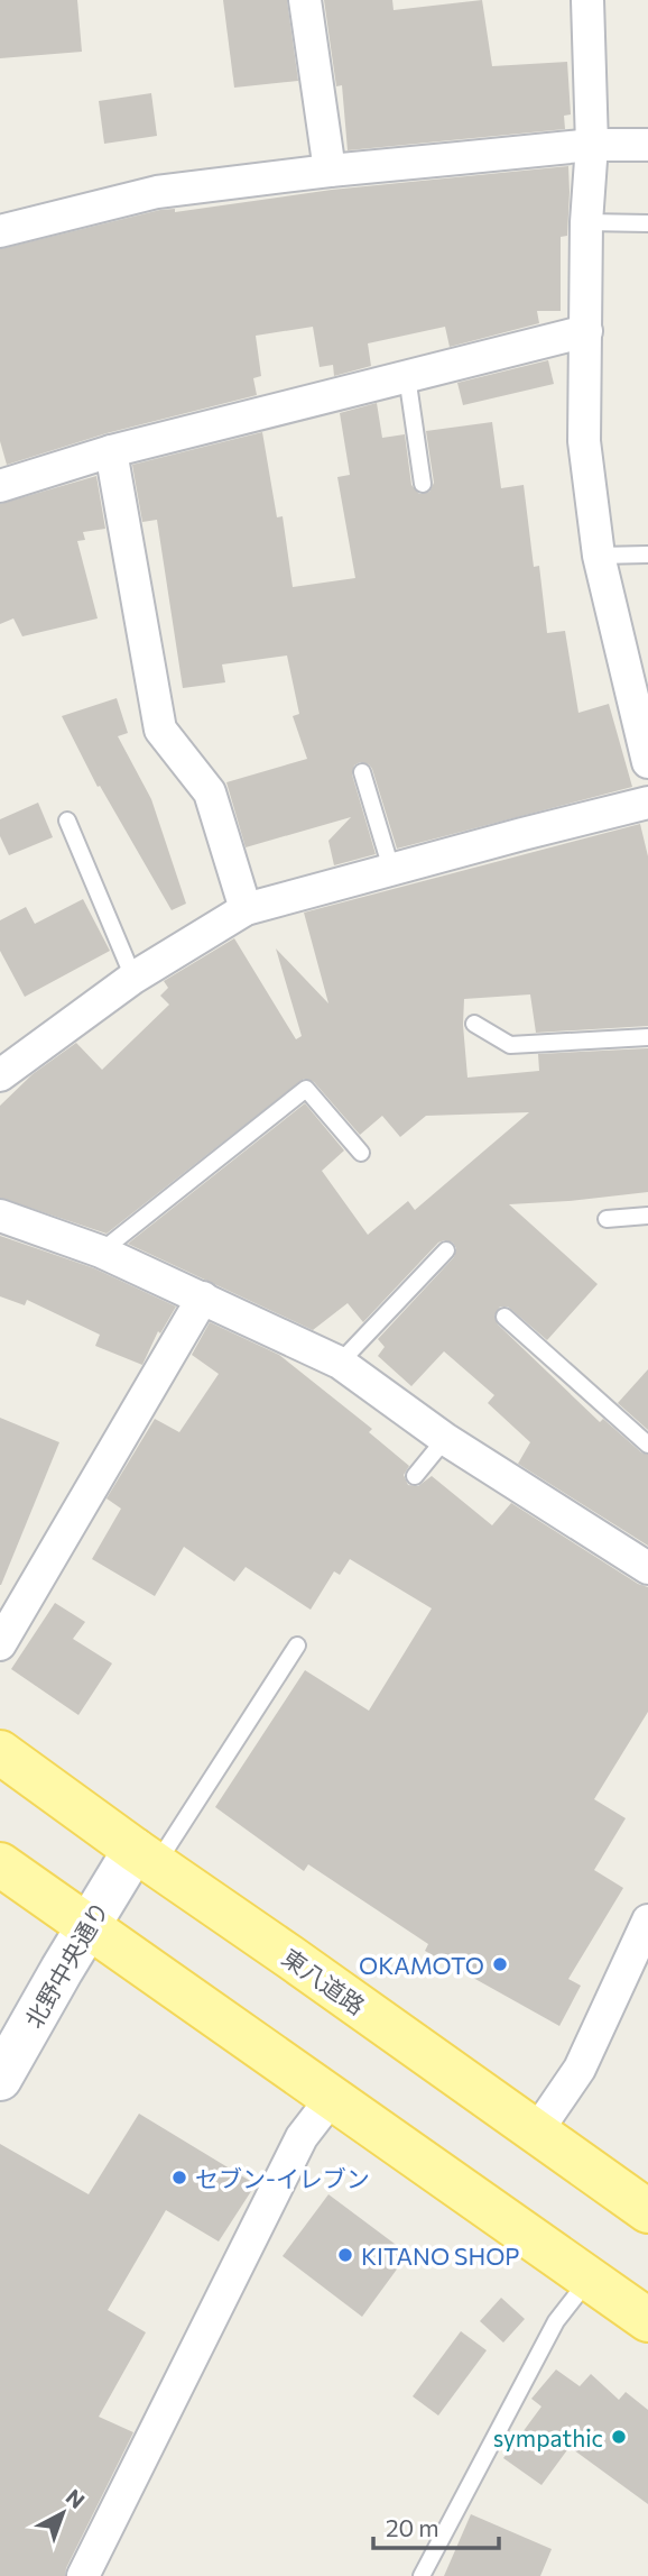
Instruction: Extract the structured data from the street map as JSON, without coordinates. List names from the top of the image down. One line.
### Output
{"streets":{"main road":["東八道路"],"street":["北野中央通り"]},"crossings":[["北野中央通り","東八道路"]],"places":["OKAMOTO","セブン-イレブン","KITANO SHOP","sympathic"],"scale_bar":"20 m","north":"top right"}
